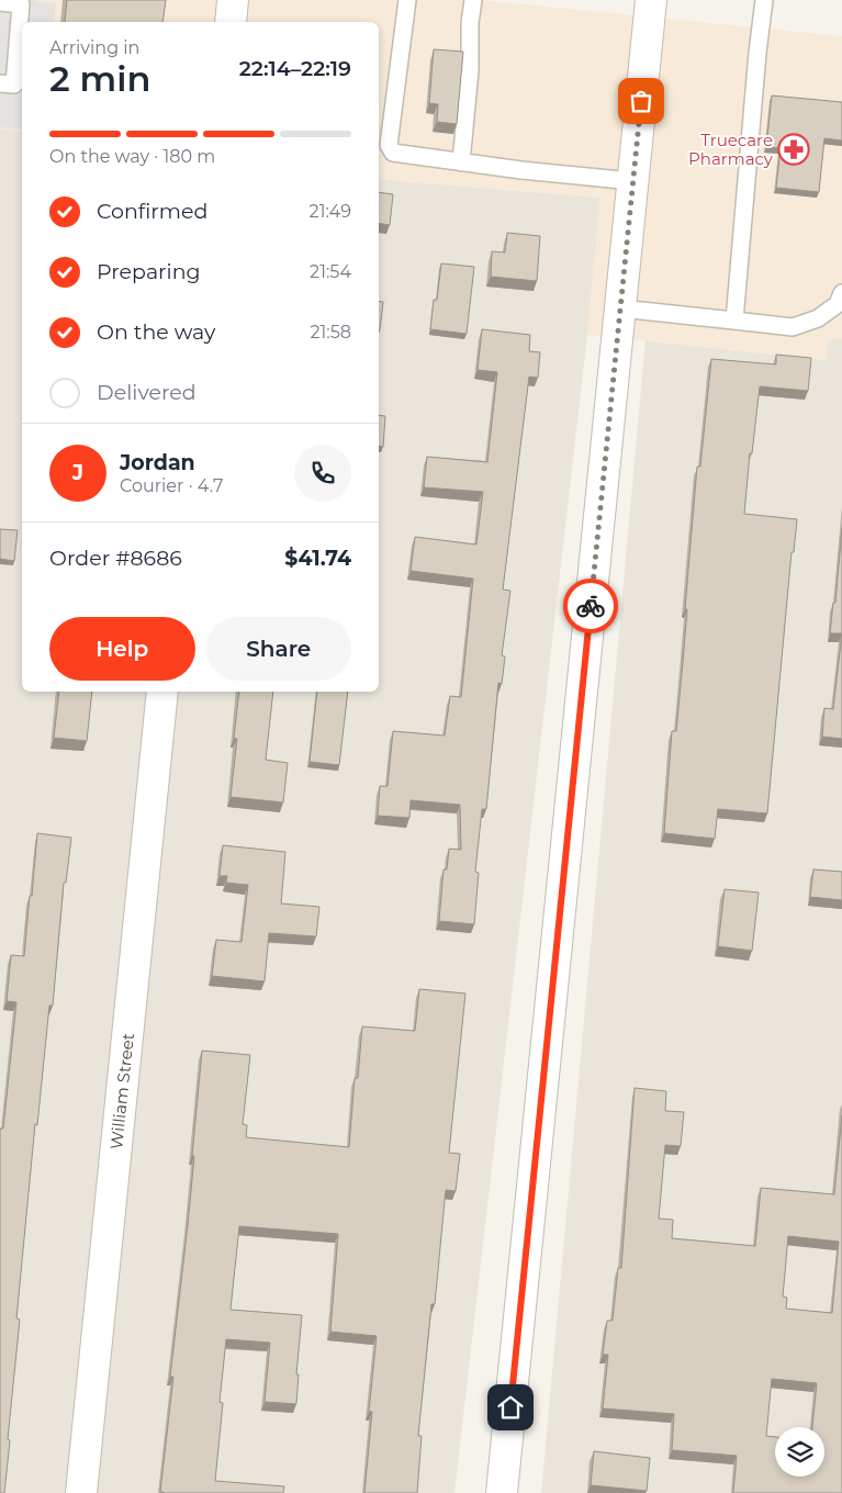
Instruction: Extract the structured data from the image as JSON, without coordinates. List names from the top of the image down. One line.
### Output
{"streets":{"street":["William Street"]},"places":{"pharmacy":["Truecare Pharmacy"]},"page":{"heading":["2 min","Arriving in","22:14–22:19"],"panel":["Jordan","Courier · 4.7","Order #8686","$41.74"],"bar":"On the way · 180 m","list":[["Confirmed","21:49"],["Preparing","21:54"],["On the way","21:58"],"Delivered"],"round":"J","buttons":["Help","Share"]}}
